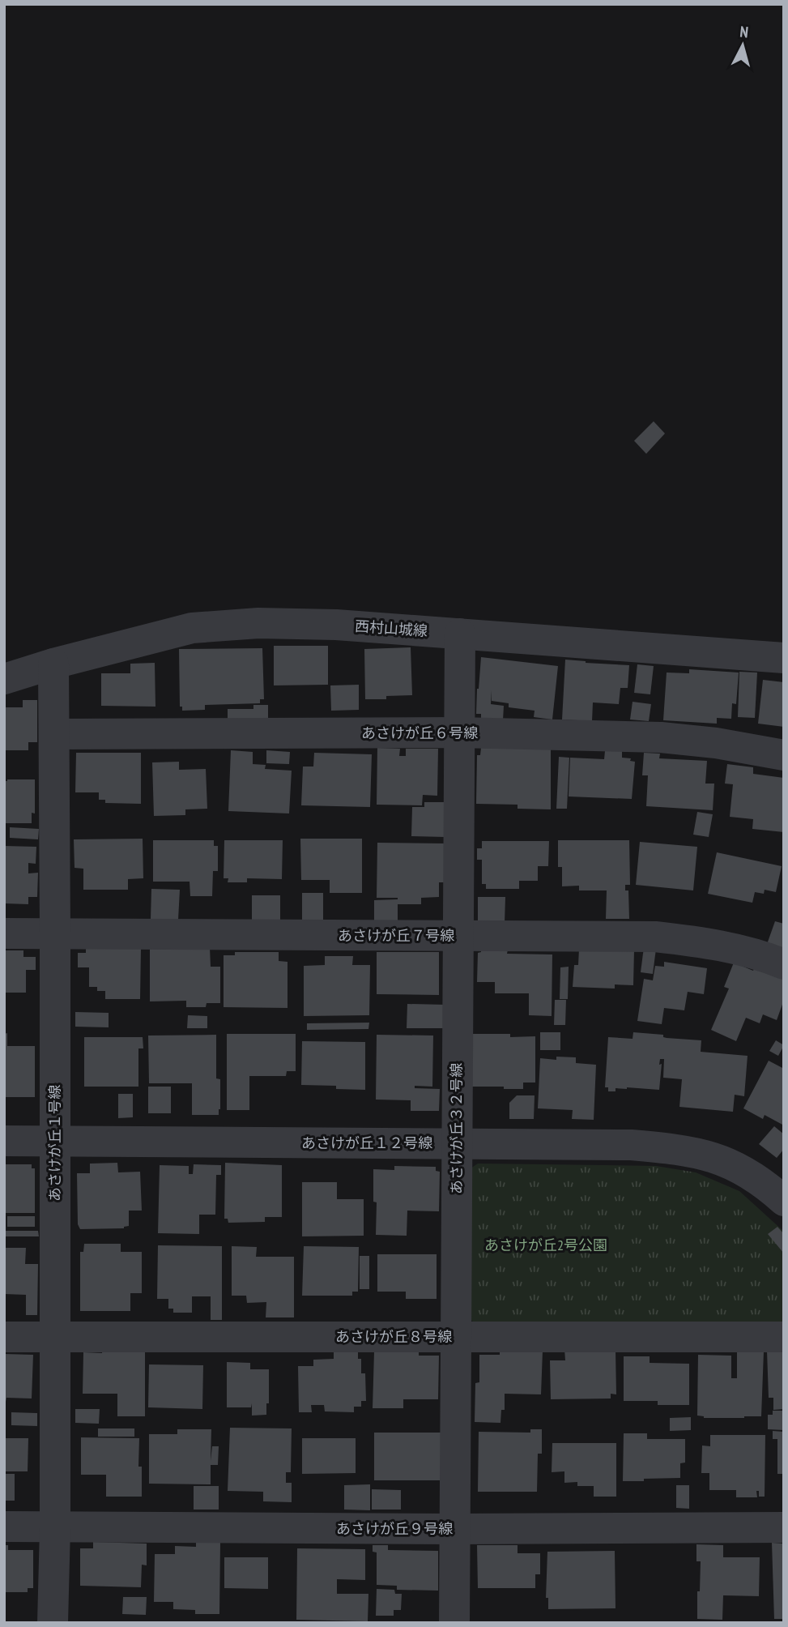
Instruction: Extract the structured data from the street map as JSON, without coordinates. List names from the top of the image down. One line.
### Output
{"streets":{"street":["西村山城線","あさけが丘６号線","あさけが丘７号線","あさけが丘３２号線","あさけが丘１号線","あさけが丘１２号線","あさけが丘８号線","あさけが丘９号線"]},"crossings":[["西村山城線","あさけが丘３２号線"],["西村山城線","あさけが丘１号線"],["あさけが丘６号線","あさけが丘３２号線"],["あさけが丘６号線","あさけが丘１号線"],["あさけが丘７号線","あさけが丘３２号線"],["あさけが丘７号線","あさけが丘１号線"],["あさけが丘３２号線","あさけが丘１２号線"],["あさけが丘３２号線","あさけが丘８号線"],["あさけが丘３２号線","あさけが丘９号線"],["あさけが丘１号線","あさけが丘１２号線"],["あさけが丘１号線","あさけが丘８号線"],["あさけが丘１号線","あさけが丘９号線"]],"parks":["あさけが丘2号公園"],"north":"top"}
